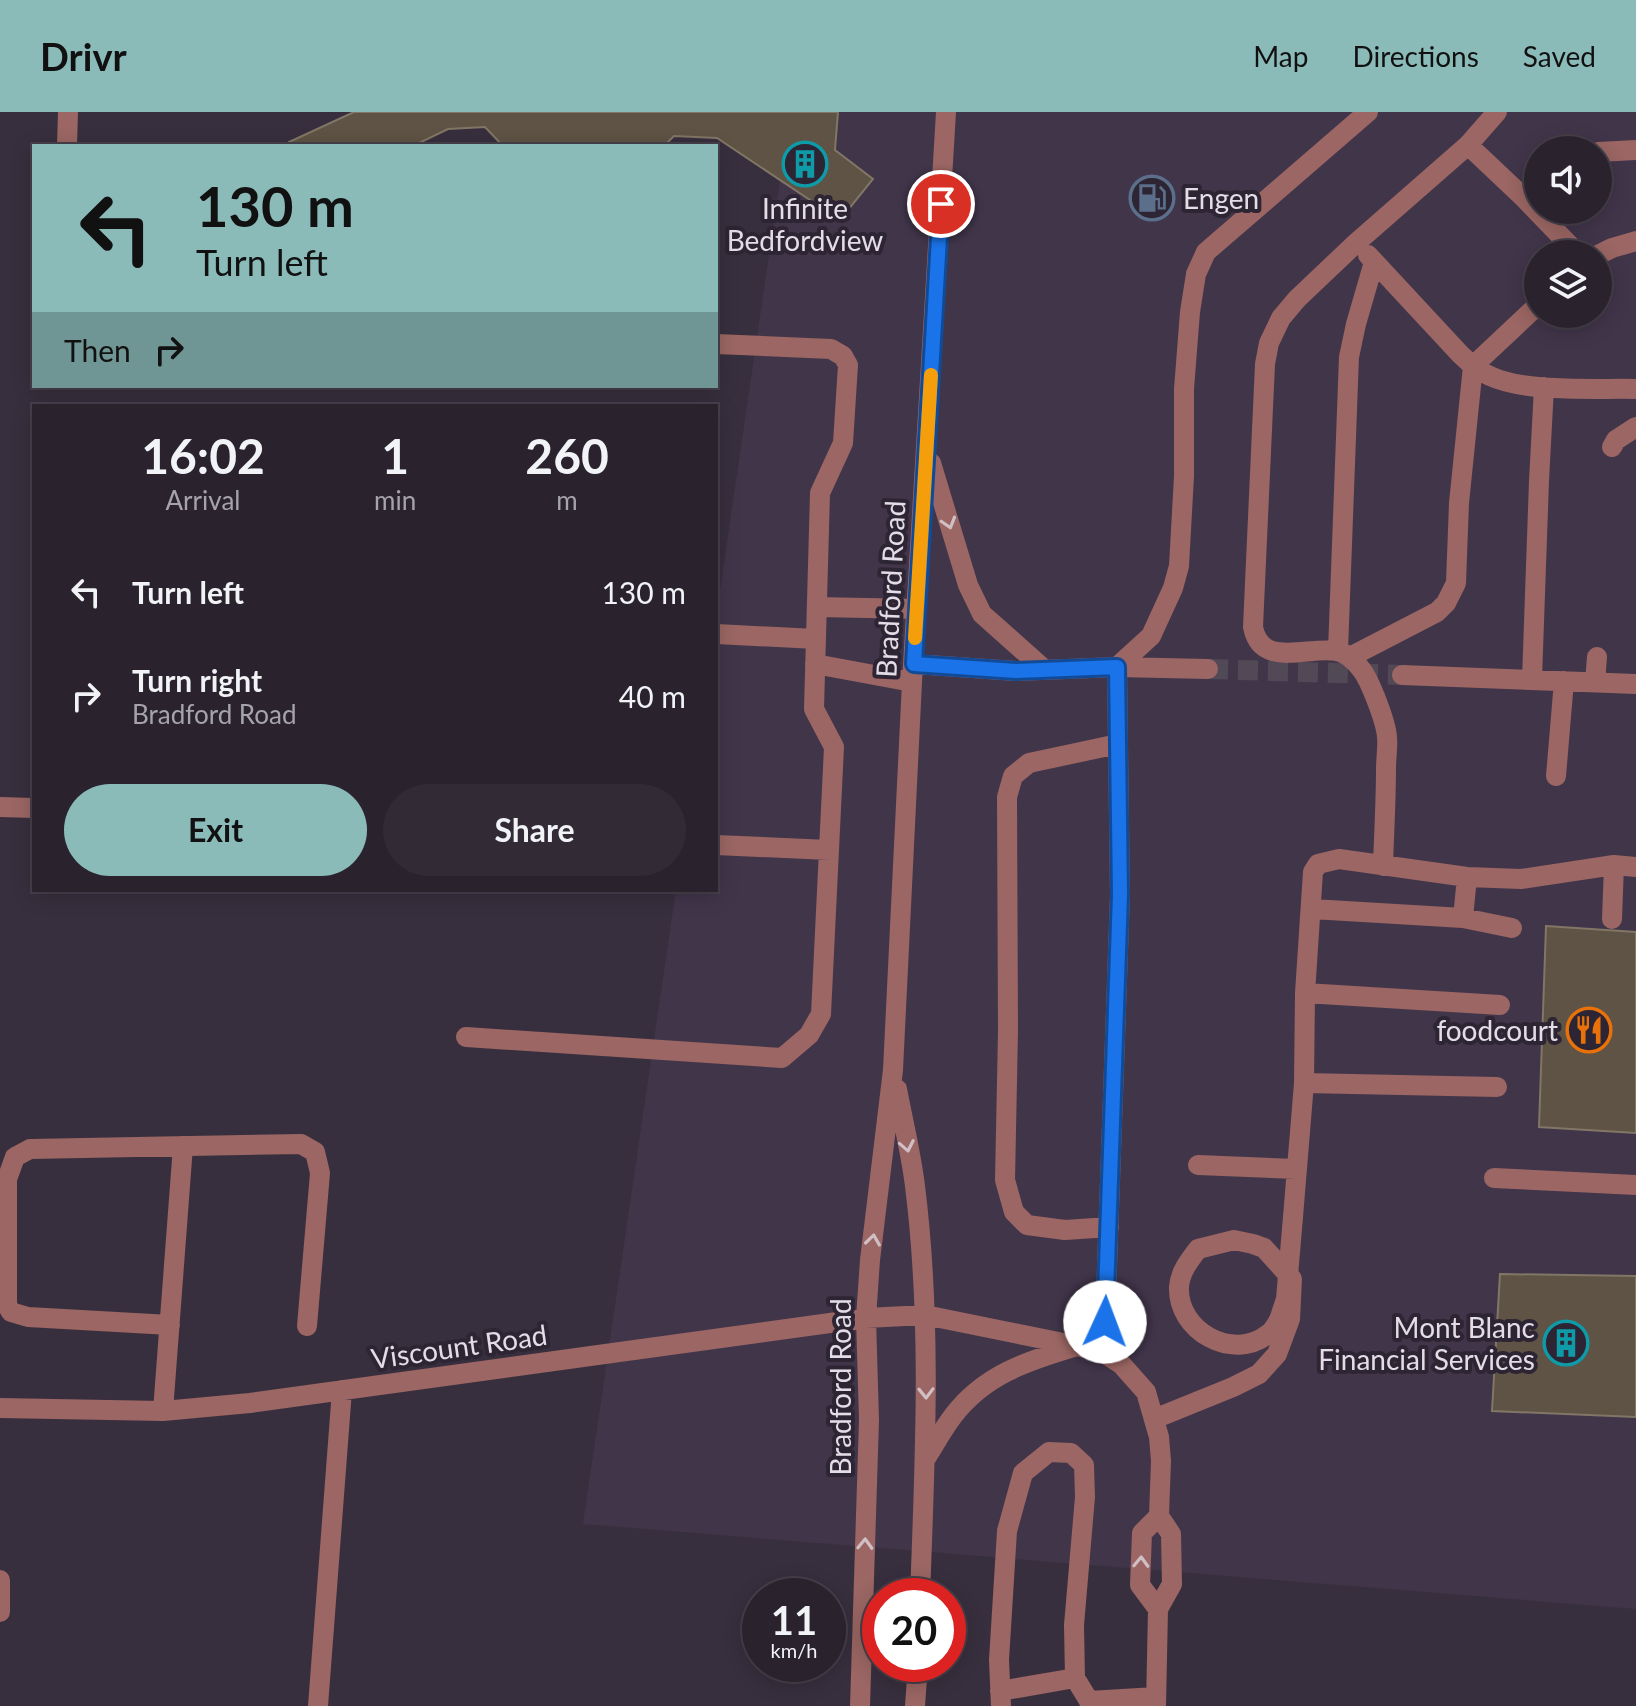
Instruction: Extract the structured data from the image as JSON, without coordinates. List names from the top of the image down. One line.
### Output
{"streets":{"street":["Bradford Road","Viscount Road"]},"crossings":[["Bradford Road","Viscount Road"]],"places":{"building":["Infinite Bedfordview","Mont Blanc Financial Services"],"fuel station":["Engen"],"restaurant":["foodcourt"]},"page":{"header":"Drivr","nav":["Map","Directions","Saved"],"turn":["130 m","Turn left"],"then":"Then","eta":["16:02","Arrival","1","min","260","m"],"list":[{"name":"Turn left","value":"130 m"},{"name":"Turn right","note":"Bradford Road","value":"40 m"}],"buttons":["Exit","Share"],"speed":"11 km/h","limit":"20"}}
